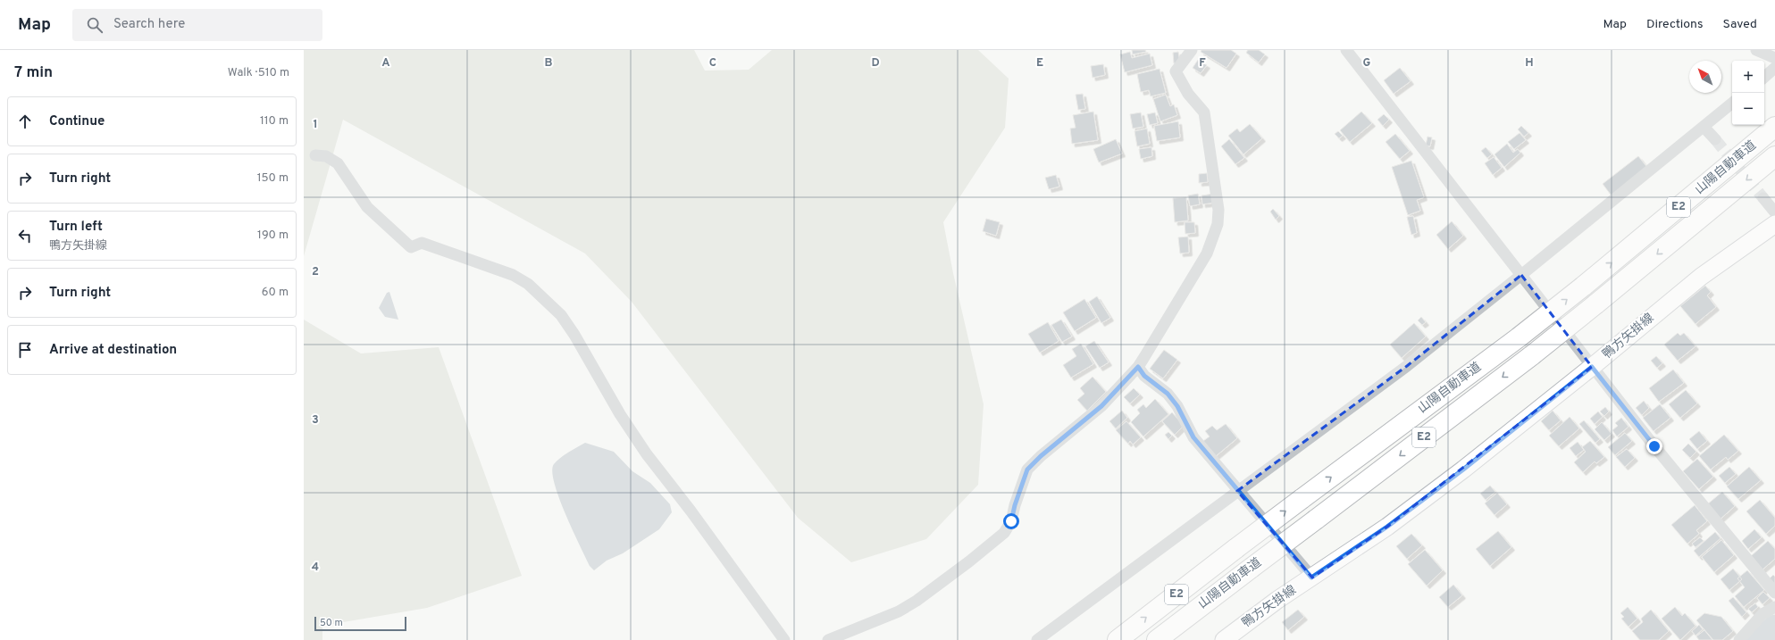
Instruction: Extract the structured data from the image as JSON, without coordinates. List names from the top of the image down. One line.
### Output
{"streets":{"highway":["山陽自動車道","E2"],"main road":["鴨方矢掛線"]},"scale_bar":"50 m","north":"top left","page":{"header":"Map","search":"Search here","nav":["Map","Directions","Saved"],"heading":["7 min","Walk · 510 m"],"map_buttons":["+","−"],"list":[["Continue","110 m"],["Turn right","150 m"],["Turn left","鴨方矢掛線","190 m"],["Turn right","60 m"],"Arrive at destination"],"scale":"50 m"},"grid":{"columns":["A","B","C","D","E","F","G","H"],"rows":["1","2","3","4"]}}
